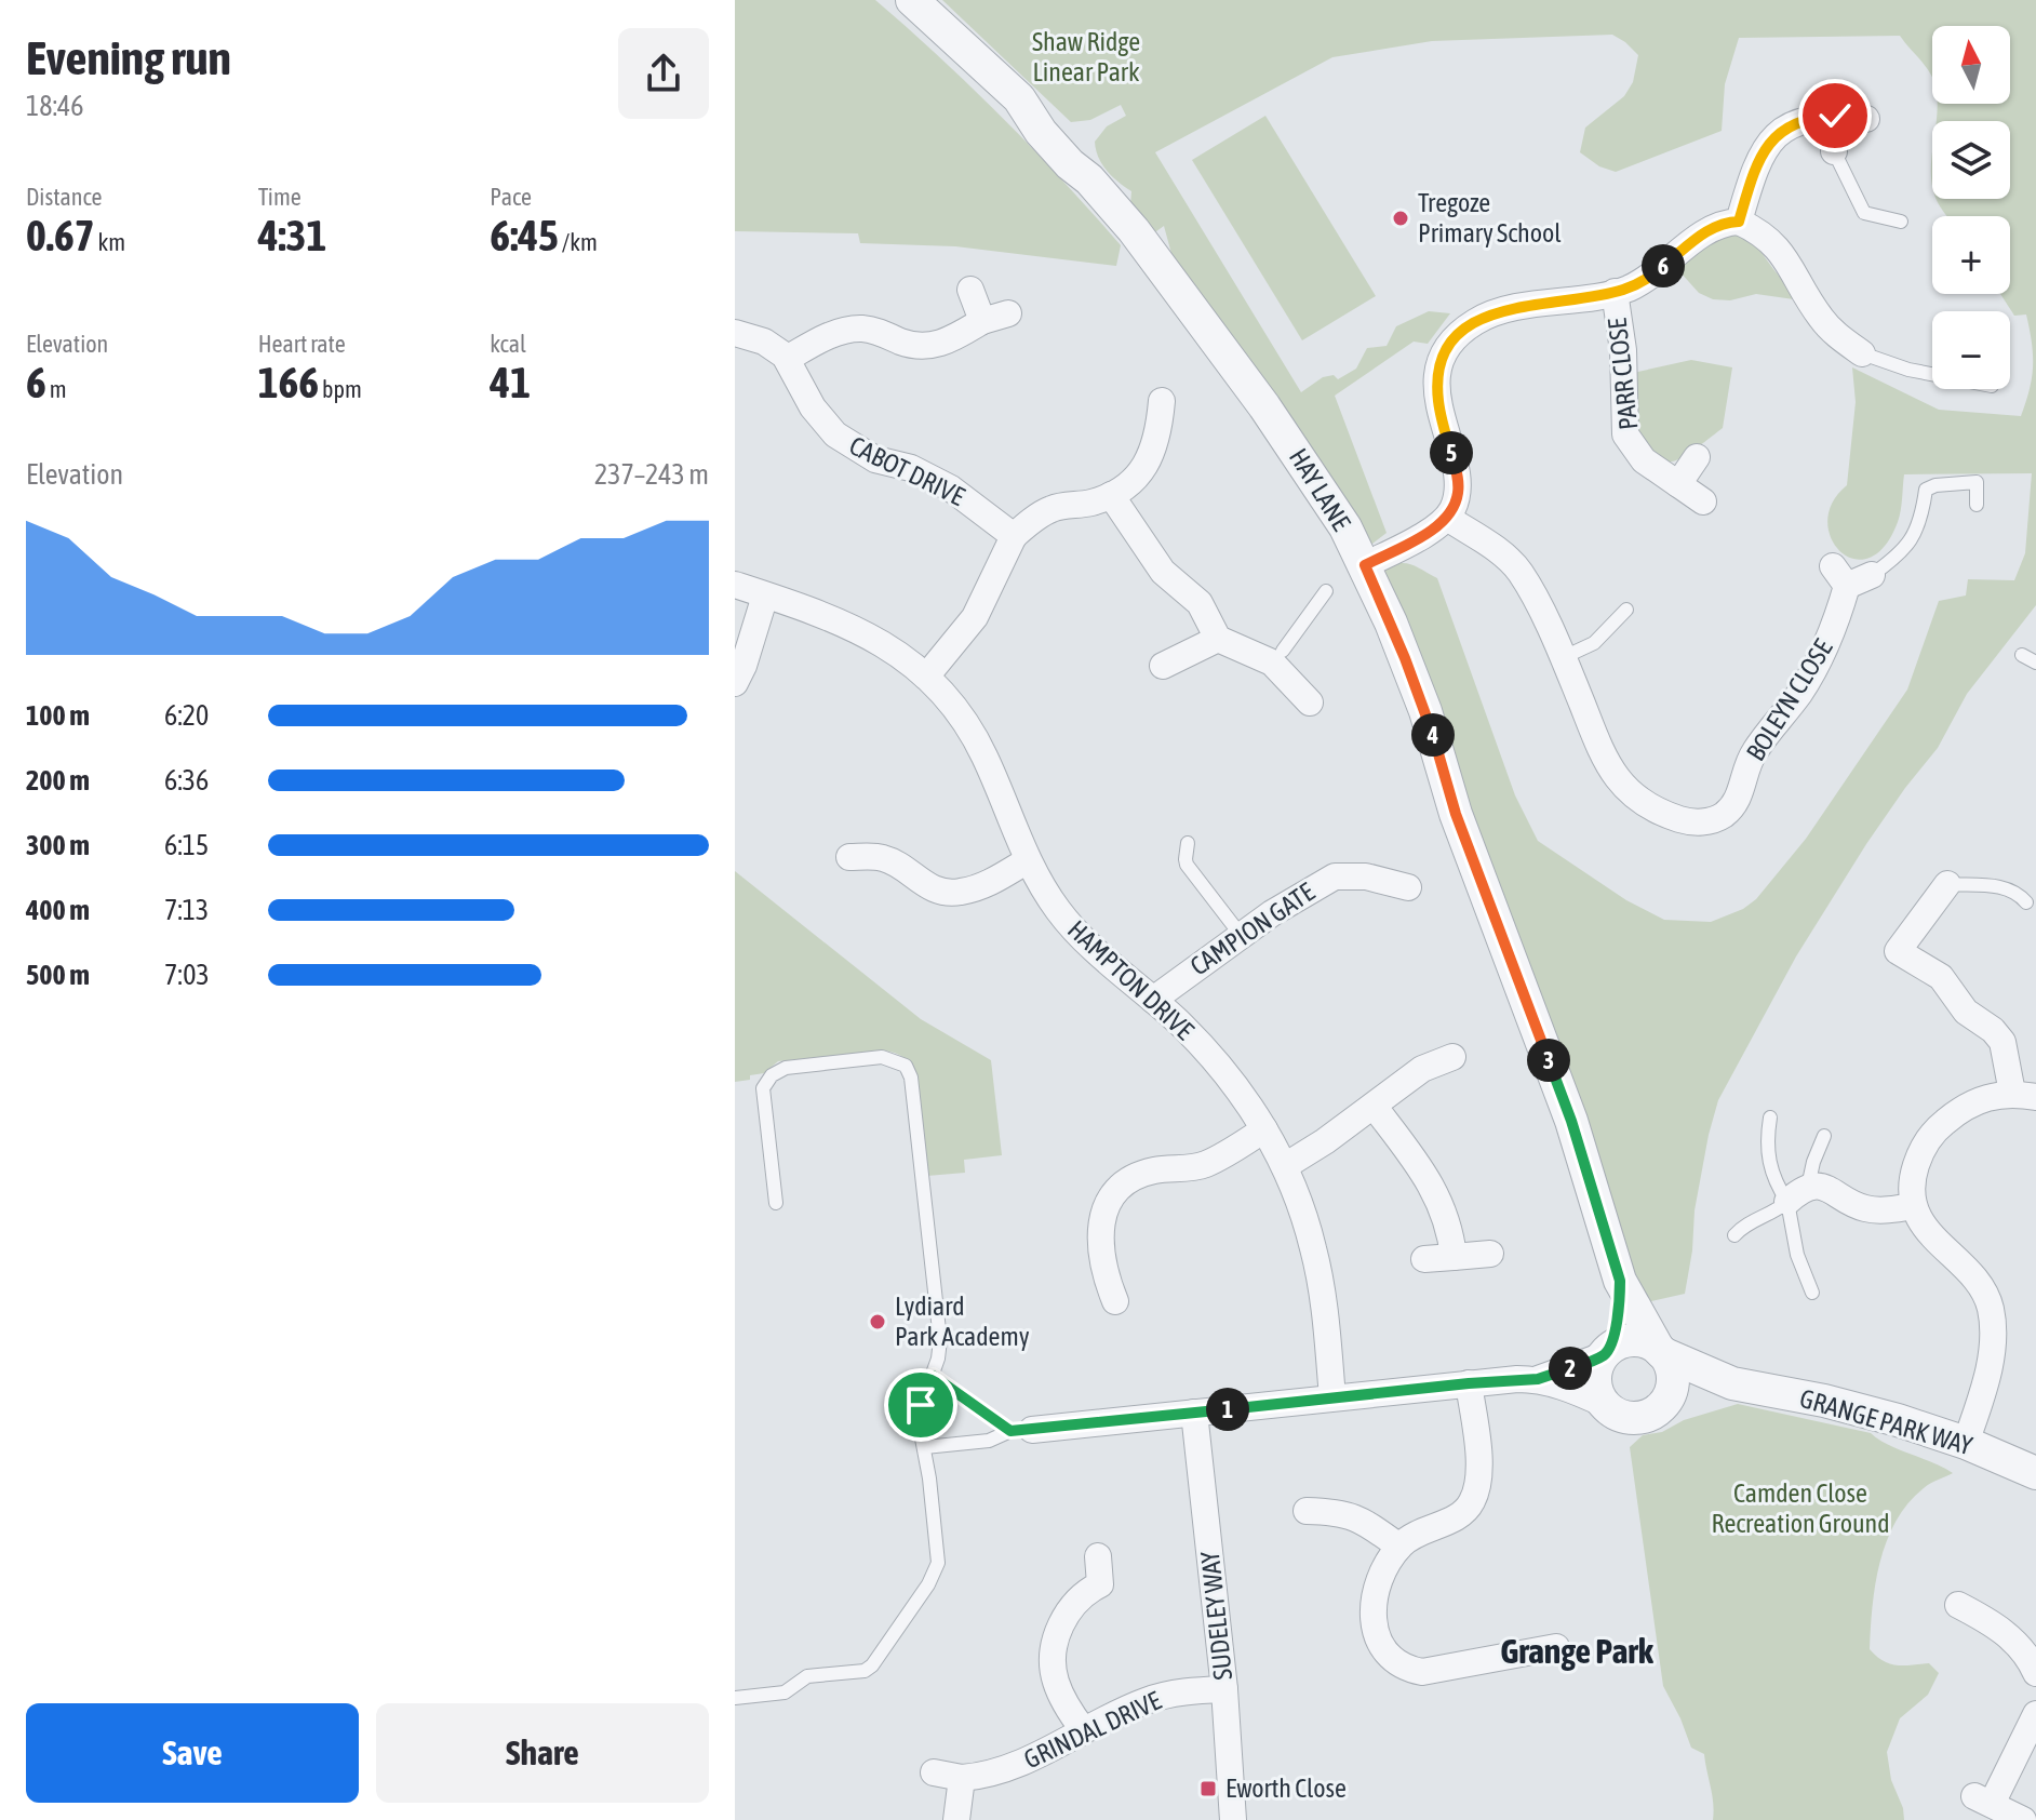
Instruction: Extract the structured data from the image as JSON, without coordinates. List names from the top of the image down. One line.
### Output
{"streets":{"street":["PARR CLOSE","CABOT DRIVE","HAY LANE","BOLEYN CLOSE","CAMPION GATE","HAMPTON DRIVE","GRANGE PARK WAY","SUDELEY WAY","GRINDAL DRIVE"]},"crossings":[["HAY LANE","GRANGE PARK WAY"],["CAMPION GATE","HAMPTON DRIVE"],["HAMPTON DRIVE","GRANGE PARK WAY"],["GRANGE PARK WAY","SUDELEY WAY"],["SUDELEY WAY","GRINDAL DRIVE"]],"districts":["Grange Park"],"parks":["Shaw Ridge Linear Park","Camden Close Recreation Ground"],"places":{"other":["Tregoze Primary School","Lydiard Park Academy"],"transit":["Eworth Close"]},"north":"top","page":{"heading":["Evening run","18:46"],"map_buttons":["+","−"],"stats":[["Distance","0.67 km"],["Time","4:31"],["Pace","6:45 /km"],["Elevation","6 m"],["Heart rate","166 bpm"],["kcal","41"]],"pins":["6","5","4","3","2","1"],"chart":["Elevation","237–243 m"],"list":[{"name":"100 m","note":"6:20"},{"name":"200 m","note":"6:36"},{"name":"300 m","note":"6:15"},{"name":"400 m","note":"7:13"},{"name":"500 m","note":"7:03"}],"buttons":["Save","Share"]}}
